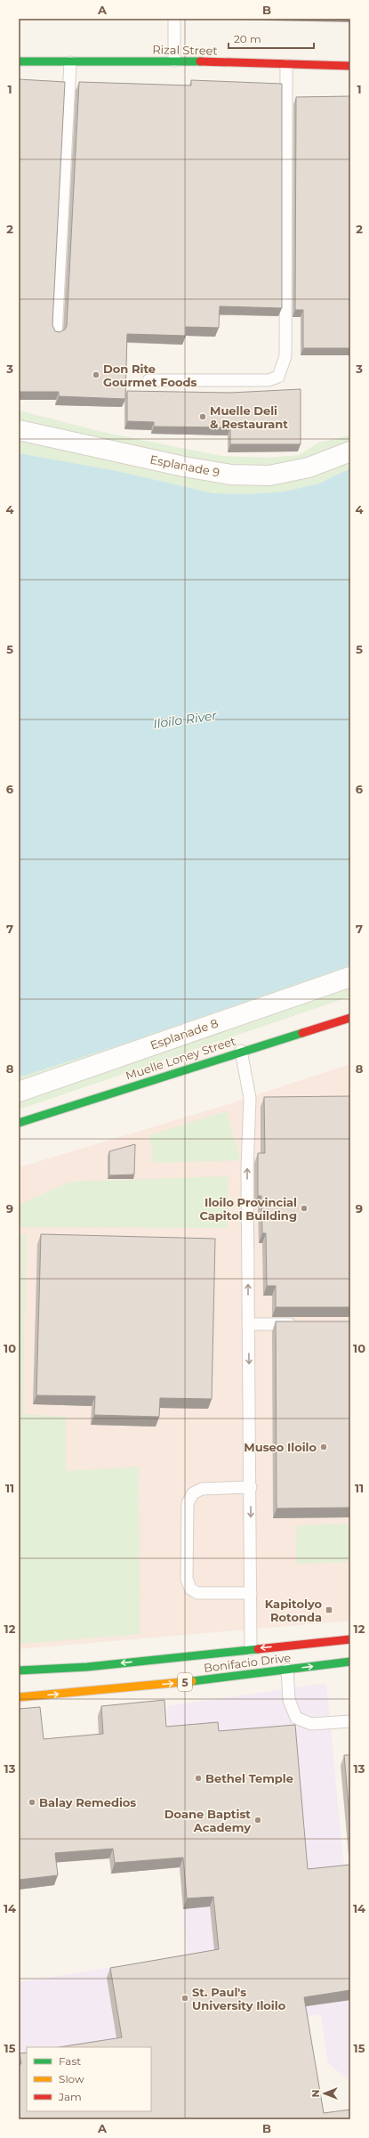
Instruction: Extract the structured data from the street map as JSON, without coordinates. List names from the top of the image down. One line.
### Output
{"streets":{"main road":["Rizal Street","Muelle Loney Street","Bonifacio Drive","5"],"street":["Esplanade 9","Esplanade 8"]},"water":["Iloilo River"],"places":{"other":["Don Rite Gourmet Foods","Muelle Deli & Restaurant","Iloilo Provincial Capitol Building","Museo Iloilo","Bethel Temple","Balay Remedios","Doane Baptist Academy","St. Paul's University Iloilo"],"transit":["Kapitolyo Rotonda"]},"legend":["Fast","Slow","Jam"],"scale_bar":"20 m","north":"left","grid":{"columns":["A","B"],"rows":["1","2","3","4","5","6","7","8","9","10","11","12","13","14","15"]}}
